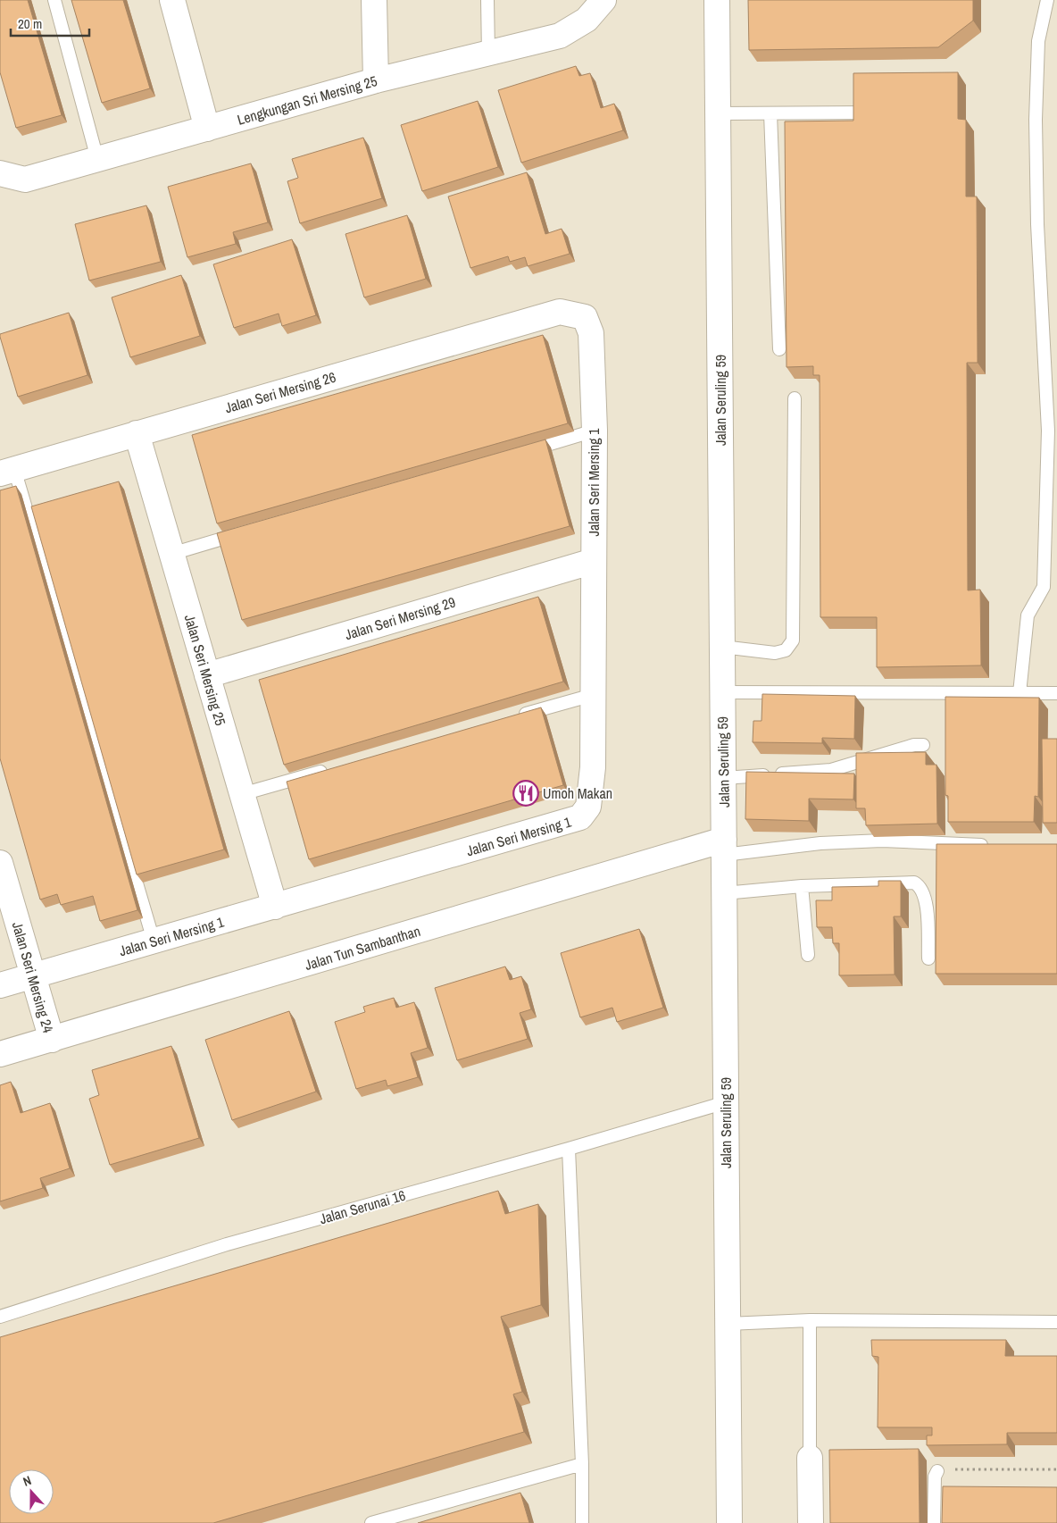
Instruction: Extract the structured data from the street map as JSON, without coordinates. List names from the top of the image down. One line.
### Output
{"streets":{"street":["Lengkungan Sri Mersing 25","Jalan Seri Mersing 26","Jalan Seruling 59","Jalan Seri Mersing 1","Jalan Seri Mersing 29","Jalan Seri Mersing 25","Jalan Tun Sambanthan","Jalan Seri Mersing 24"],"lane":["Jalan Serunai 16"]},"crossings":[["Jalan Seri Mersing 26","Jalan Seri Mersing 1"],["Jalan Seri Mersing 26","Jalan Seri Mersing 25"],["Jalan Seruling 59","Jalan Tun Sambanthan"],["Jalan Seruling 59","Jalan Serunai 16"],["Jalan Seri Mersing 1","Jalan Seri Mersing 29"],["Jalan Seri Mersing 1","Jalan Seri Mersing 25"],["Jalan Seri Mersing 1","Jalan Seri Mersing 24"],["Jalan Seri Mersing 29","Jalan Seri Mersing 25"],["Jalan Tun Sambanthan","Jalan Seri Mersing 24"]],"places":{"restaurant":["Umoh Makan"]},"scale_bar":"20 m","north":"top"}
